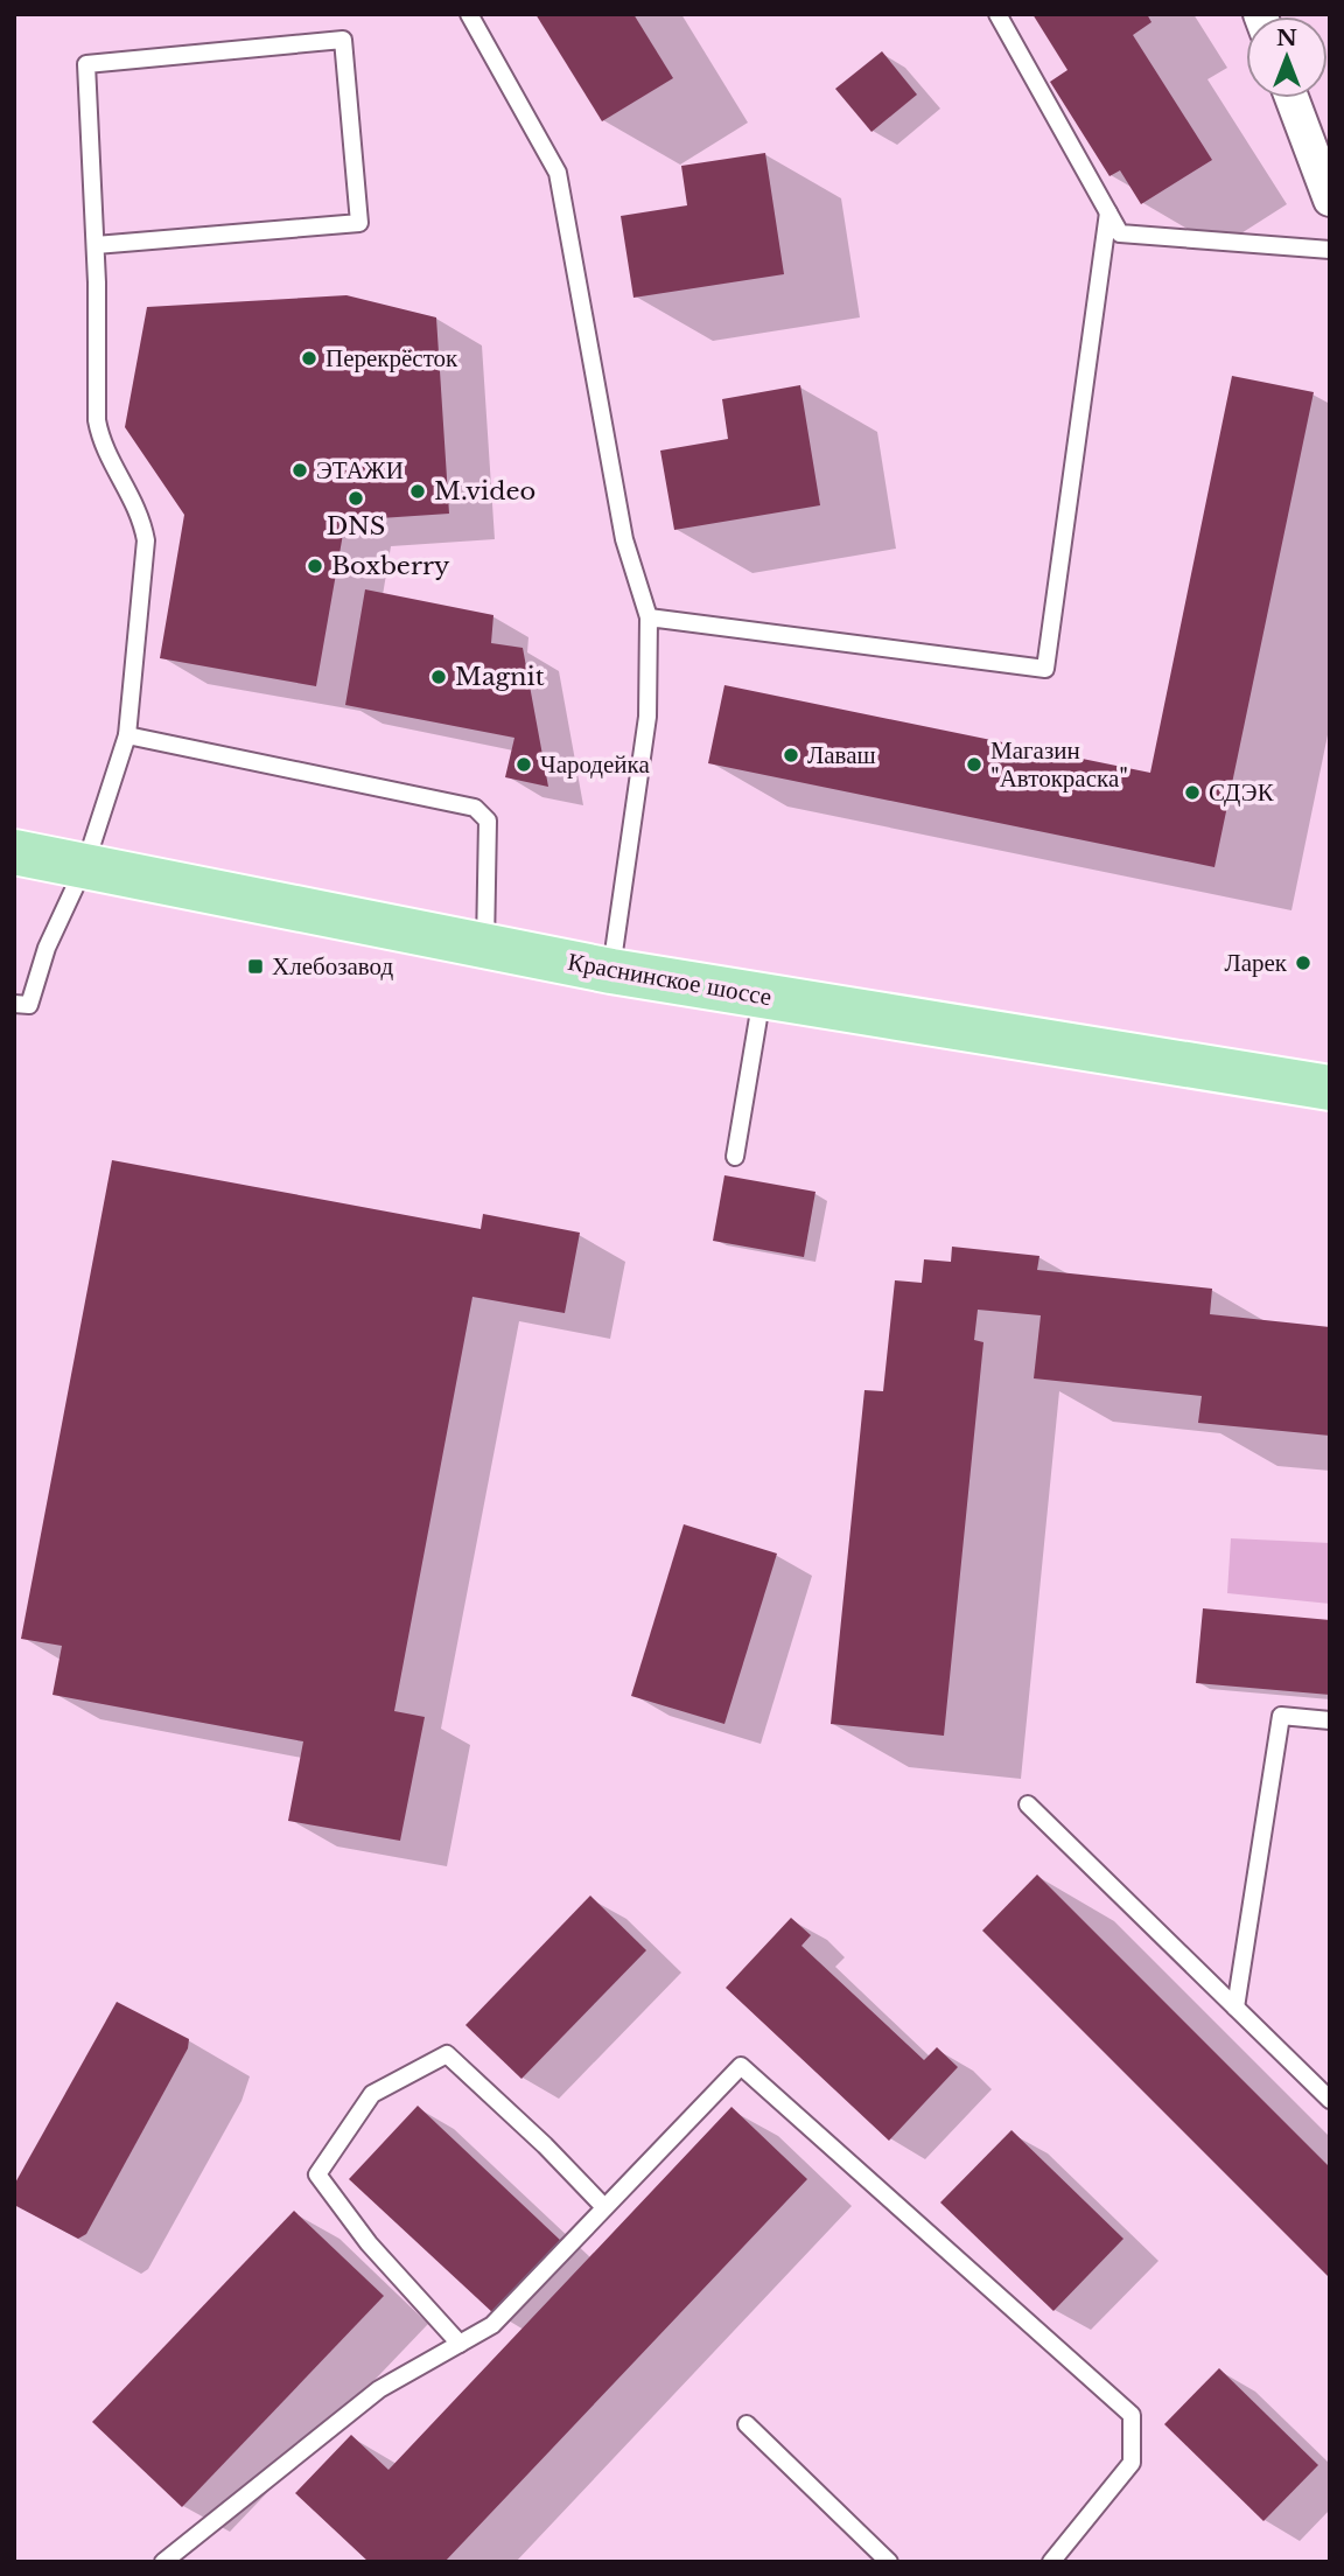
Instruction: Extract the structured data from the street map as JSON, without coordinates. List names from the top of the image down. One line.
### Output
{"streets":{"main road":["Краснинское шоссе"]},"places":{"other":["Перекрёсток","ЭТАЖИ","M.video","DNS","Boxberry","Magnit","Лаваш","Чародейка","Магазин \"Автокраска\"","СДЭК","Ларек"],"transit":["Хлебозавод"]},"north":"top"}
